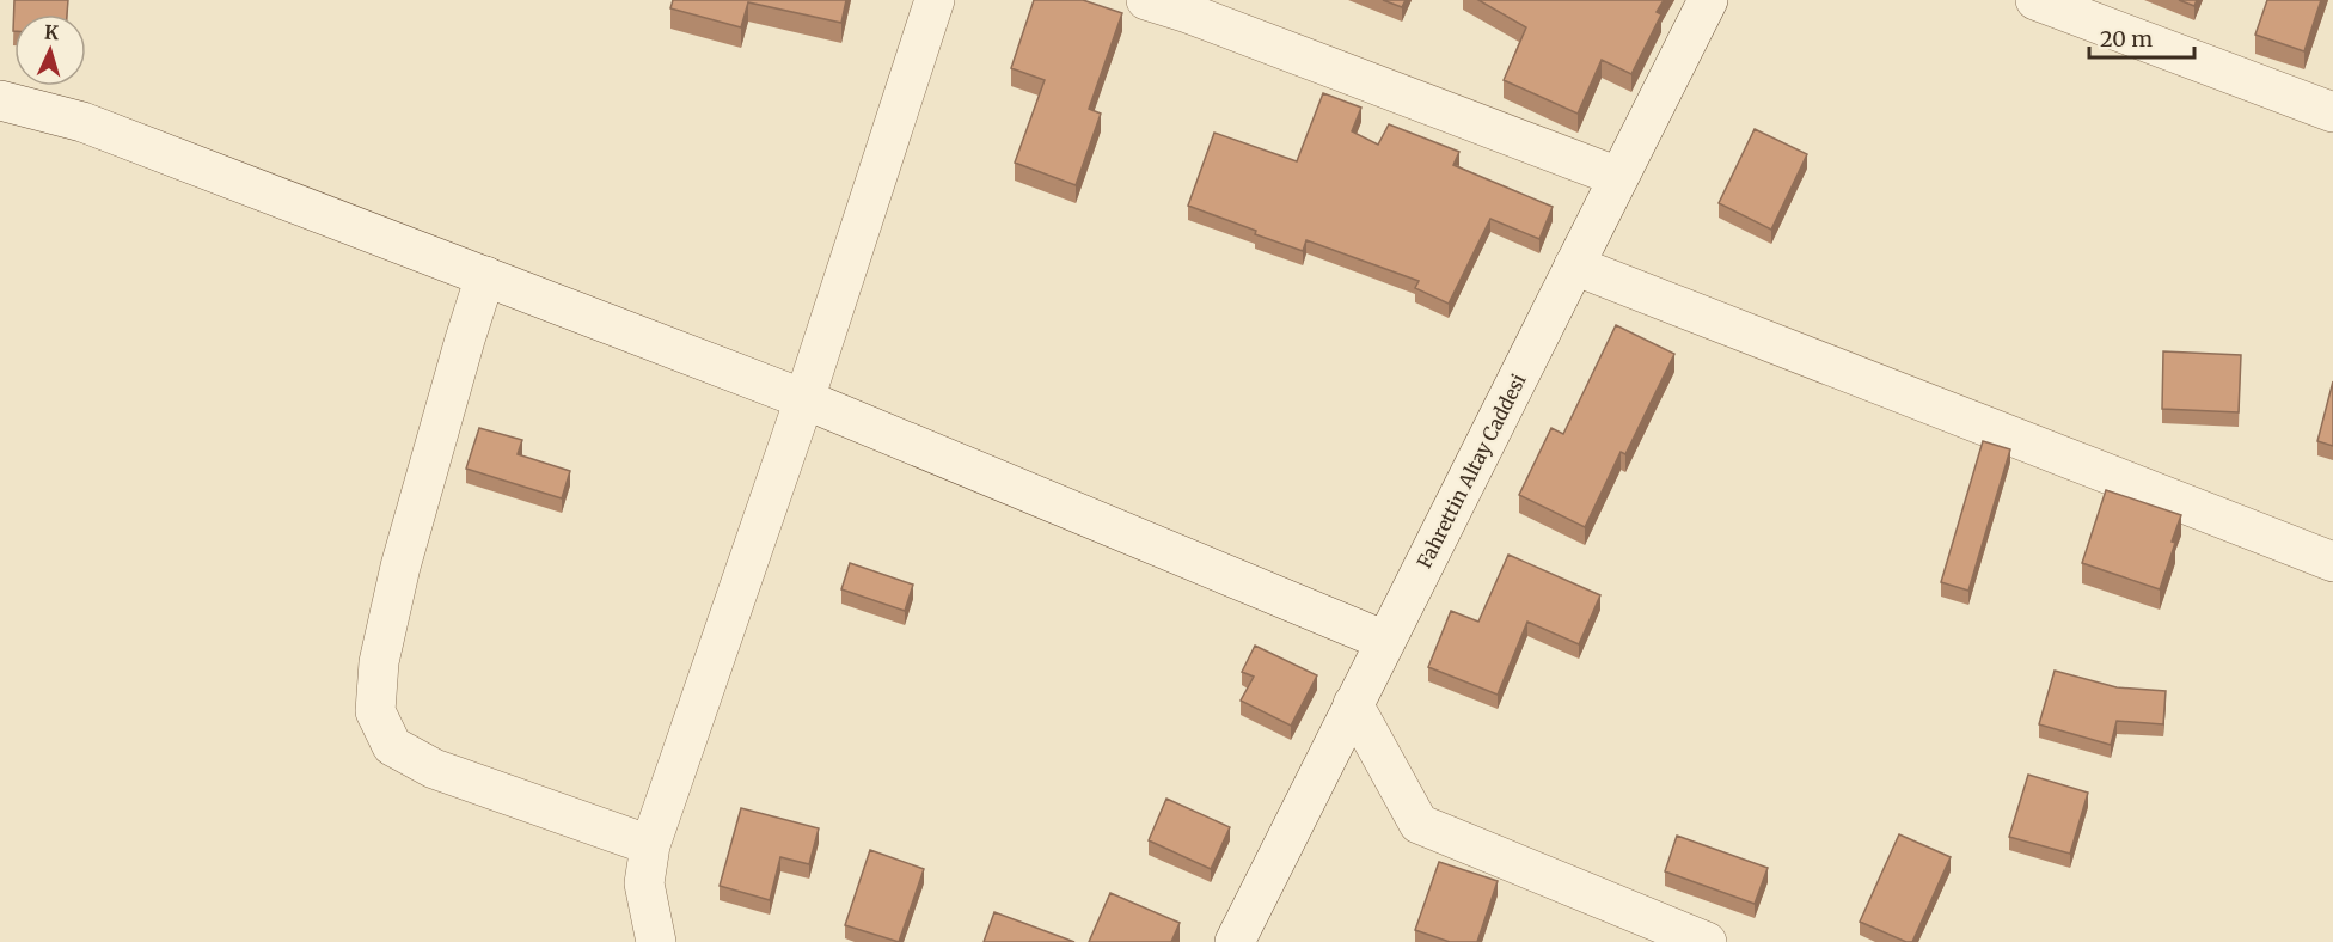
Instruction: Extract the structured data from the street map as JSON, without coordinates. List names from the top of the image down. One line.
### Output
{"streets":{"street":["Fahrettin Altay Caddesi"]},"scale_bar":"20 m","north":"top"}
